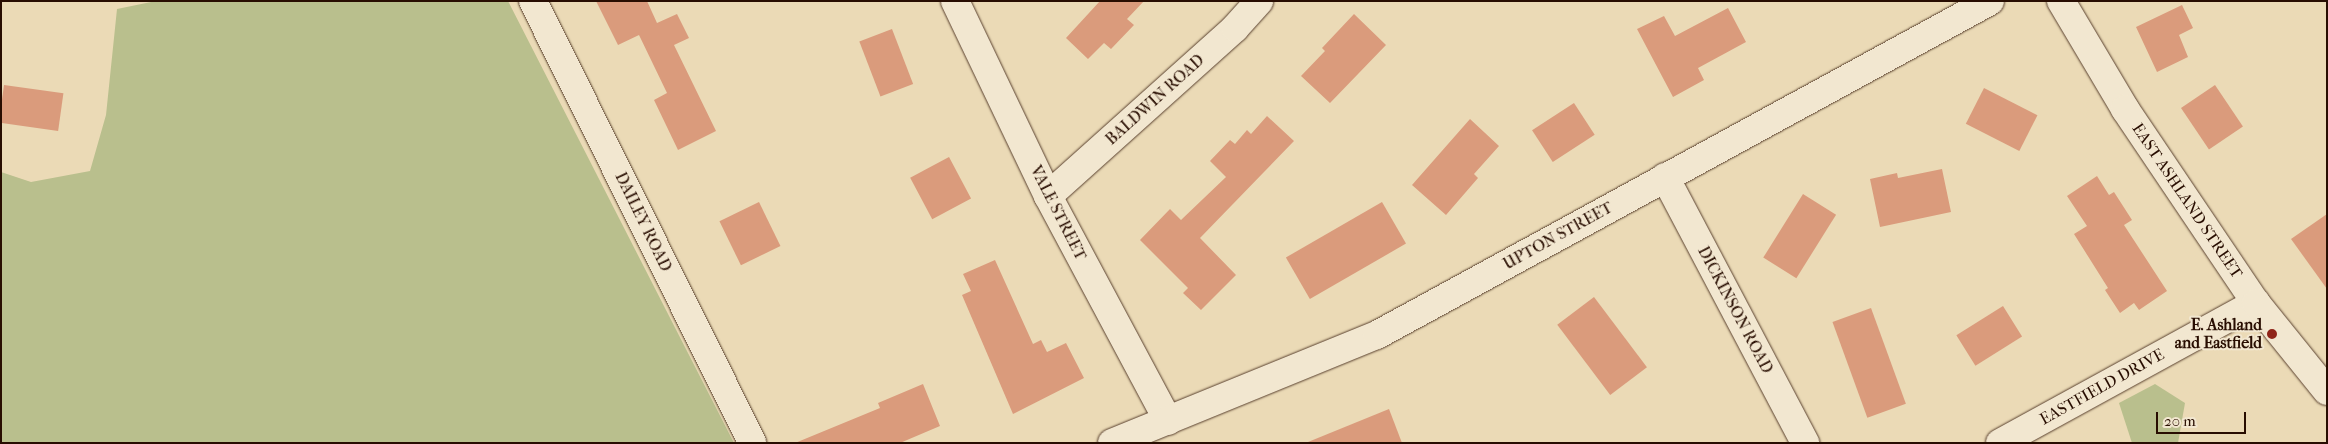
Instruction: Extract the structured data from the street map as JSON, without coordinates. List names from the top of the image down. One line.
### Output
{"streets":{"street":["BALDWIN ROAD","EAST ASHLAND STREET","VALE STREET","DAILEY ROAD","UPTON STREET","DICKINSON ROAD","EASTFIELD DRIVE"]},"crossings":[["BALDWIN ROAD","VALE STREET"],["EAST ASHLAND STREET","EASTFIELD DRIVE"],["VALE STREET","UPTON STREET"],["UPTON STREET","DICKINSON ROAD"]],"places":["E. Ashland and Eastfield"],"scale_bar":"20 m"}
